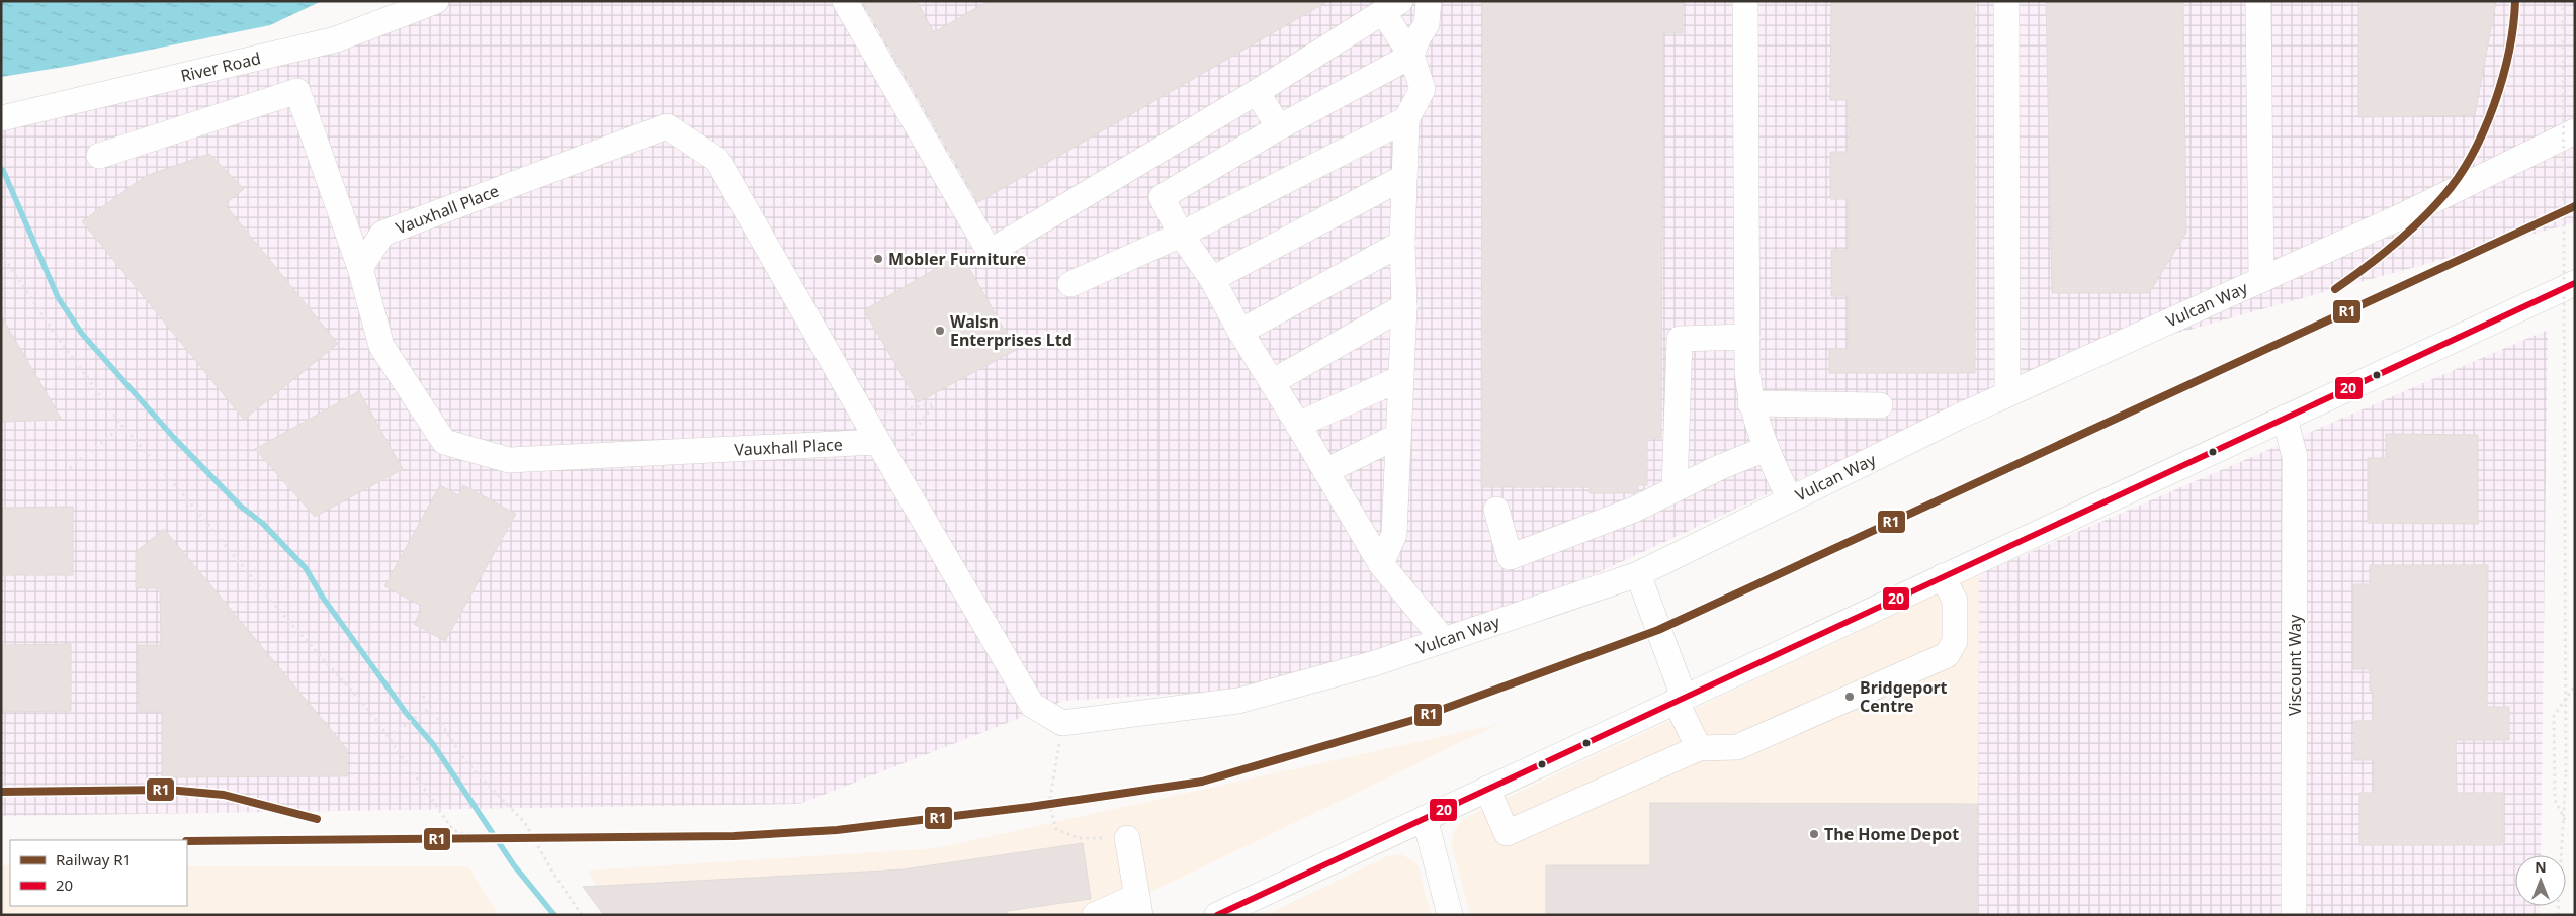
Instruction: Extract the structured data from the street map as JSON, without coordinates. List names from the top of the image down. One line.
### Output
{"streets":{"street":["River Road","Vauxhall Place","Vulcan Way","Viscount Way"]},"crossings":[["Vauxhall Place","Vulcan Way"]],"places":["Mobler Furniture","Walsn Enterprises Ltd","Bridgeport Centre","The Home Depot"],"lines":["rail line R1","transit line 20"],"legend":["Railway R1","20"],"north":"top"}
